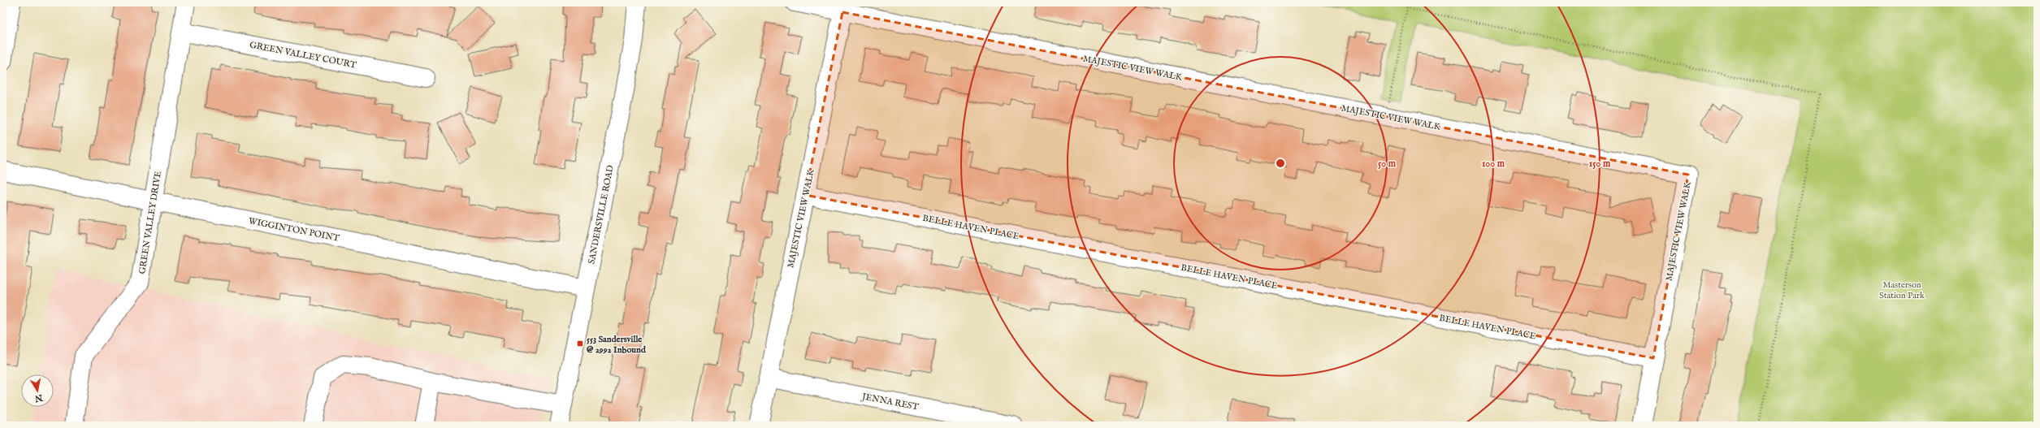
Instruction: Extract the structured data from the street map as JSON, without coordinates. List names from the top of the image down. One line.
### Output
{"streets":{"street":["GREEN VALLEY COURT","MAJESTIC VIEW WALK","SANDERSVILLE ROAD","GREEN VALLEY DRIVE","BELLE HAVEN PLACE","WIGGINTON POINT","JENNA REST"]},"crossings":[["GREEN VALLEY COURT","GREEN VALLEY DRIVE"],["MAJESTIC VIEW WALK","BELLE HAVEN PLACE"],["MAJESTIC VIEW WALK","JENNA REST"],["SANDERSVILLE ROAD","WIGGINTON POINT"],["GREEN VALLEY DRIVE","WIGGINTON POINT"]],"parks":["Masterson Station Park"],"places":{"transit":["553 Sandersville @ 2992 Inbound"]},"north":"bottom","rings":["50 m","100 m","150 m"]}
